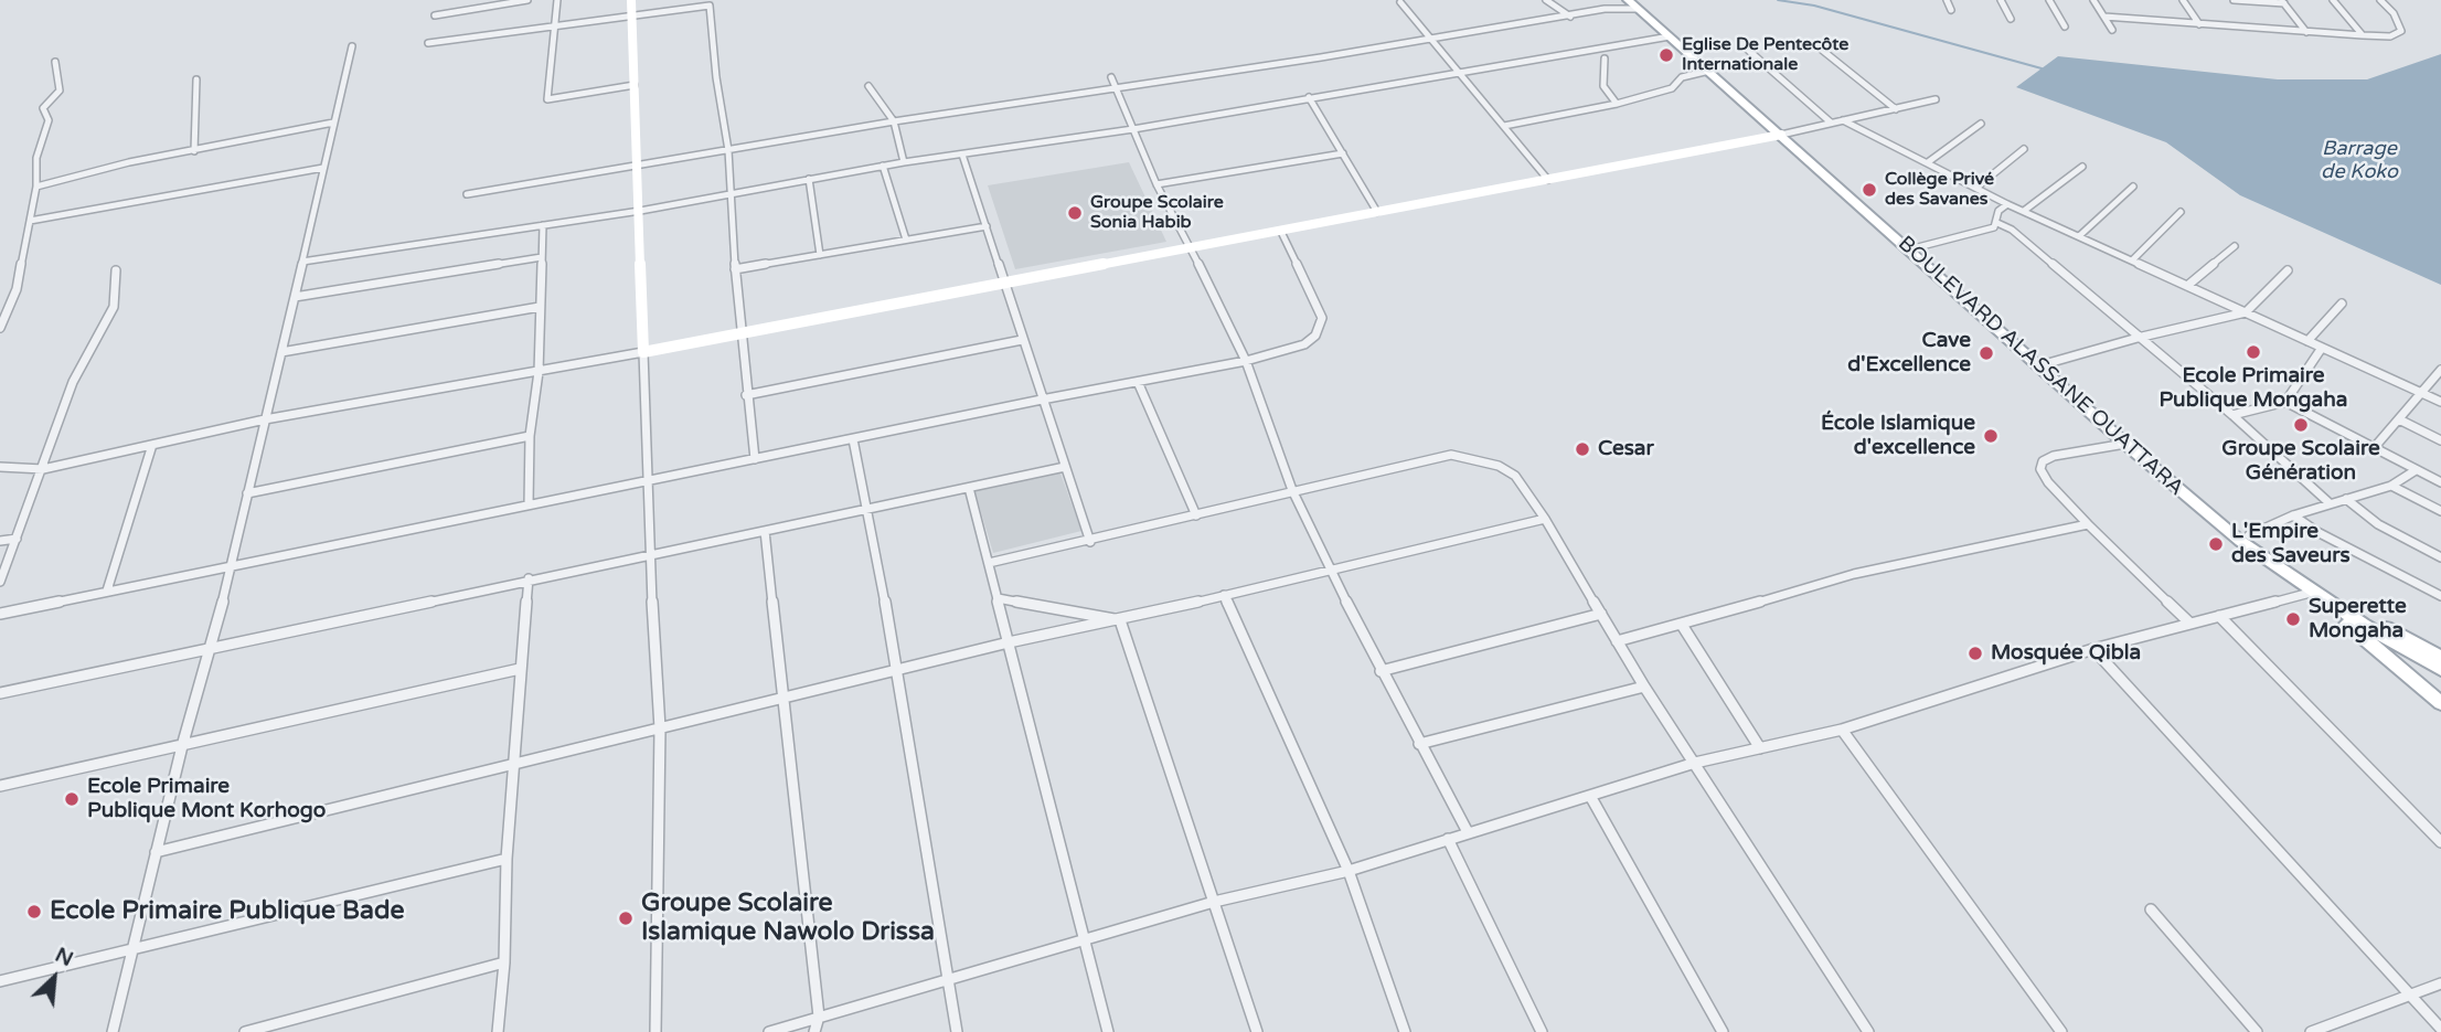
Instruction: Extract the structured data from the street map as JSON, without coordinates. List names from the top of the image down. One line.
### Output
{"streets":{"main road":["BOULEVARD ALASSANE OUATTARA"]},"water":["Barrage de Koko"],"places":["Eglise De Pentecôte Internationale","Collège Privé des Savanes","Groupe Scolaire Sonia Habib","Ecole Primaire Publique Mongaha","Cave d'Excellence","Groupe Scolaire Génération","École Islamique d'excellence","Cesar","L'Empire des Saveurs","Superette Mongaha","Mosquée Qibla","Ecole Primaire Publique Mont Korhogo","Ecole Primaire Publique Bade","Groupe Scolaire Islamique Nawolo Drissa"],"north":"top right"}
